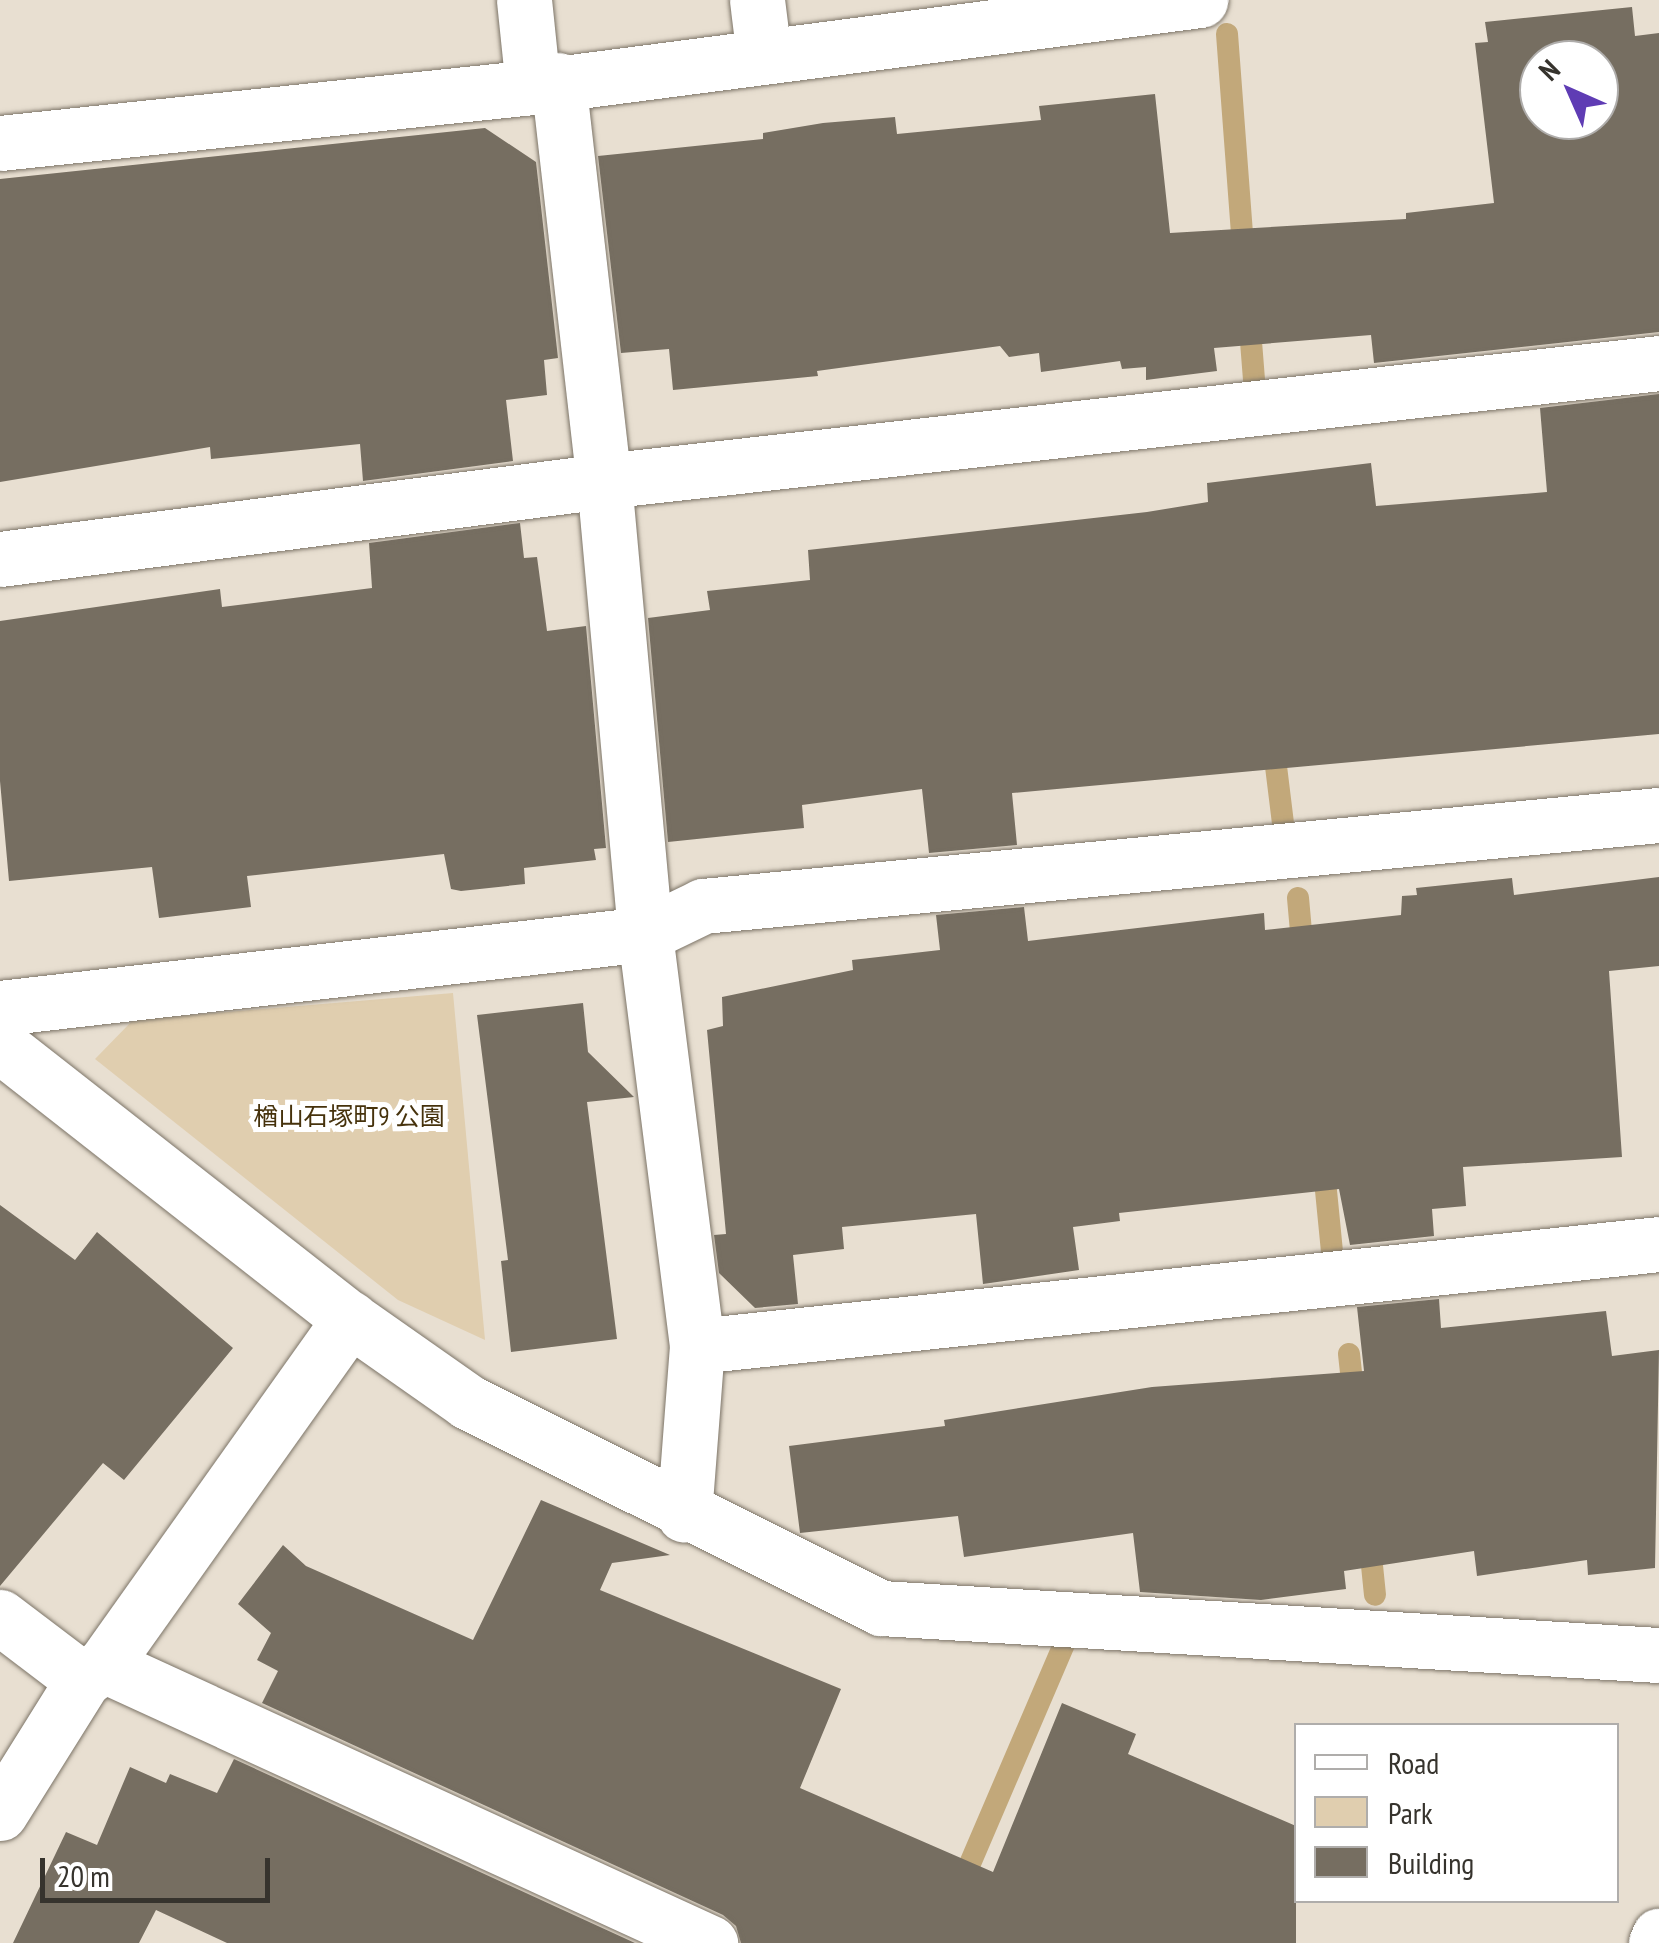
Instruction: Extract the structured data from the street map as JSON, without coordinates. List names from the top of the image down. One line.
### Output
{"parks":["楢山石塚町9 公園"],"legend":["Road","Park","Building"],"scale_bar":"20 m","north":"top left"}
